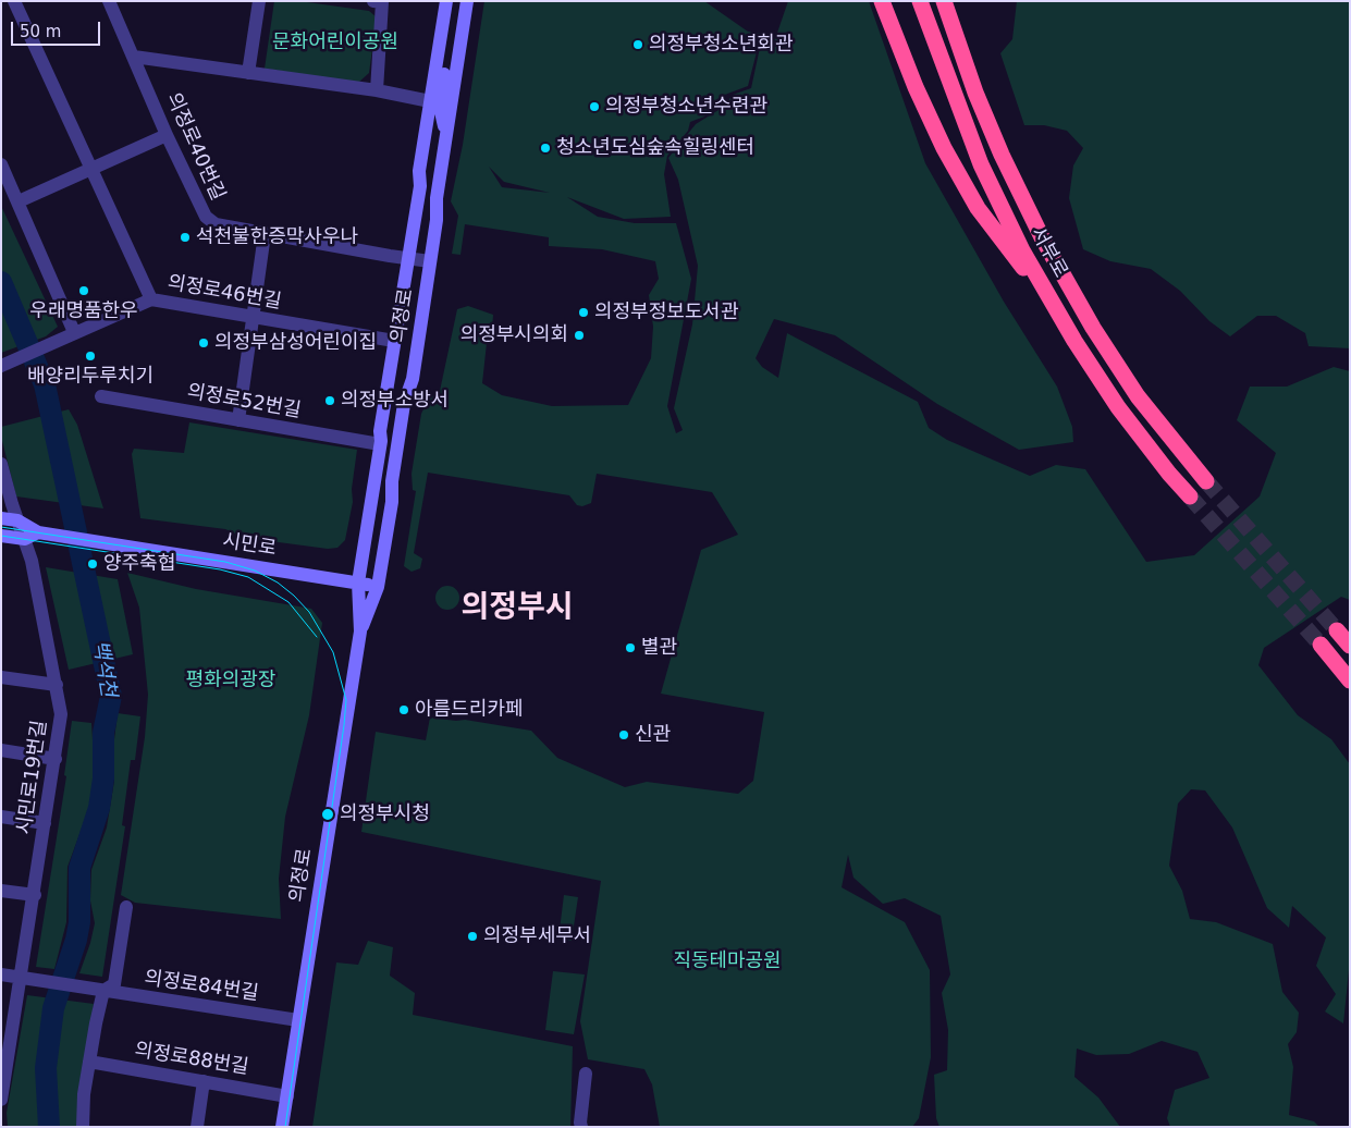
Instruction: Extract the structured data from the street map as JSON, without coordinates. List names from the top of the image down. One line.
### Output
{"streets":{"highway":["서부로"],"street":["의정로40번길","의정로46번길","의정로","의정로52번길","시민로","시민로19번길","의정로84번길","의정로88번길"]},"crossings":[["의정로40번길","의정로"],["의정로46번길","의정로"],["의정로","의정로52번길"],["의정로","시민로"],["의정로","의정로84번길"],["의정로","의정로88번길"],["시민로19번길","의정로84번길"]],"districts":["의정부시"],"water":["백석천"],"parks":["문화어린이공원","평화의광장","직동테마공원"],"places":["의정부청소년회관","의정부청소년수련관","청소년도심숲속힐링센터","석천불한증막사우나","우래명품한우","의정부정보도서관","의정부시의회","의정부삼성어린이집","배양리두루치기","의정부소방서","양주축협","별관","아름드리카페","신관","의정부시청","의정부세무서"],"scale_bar":"50 m"}
